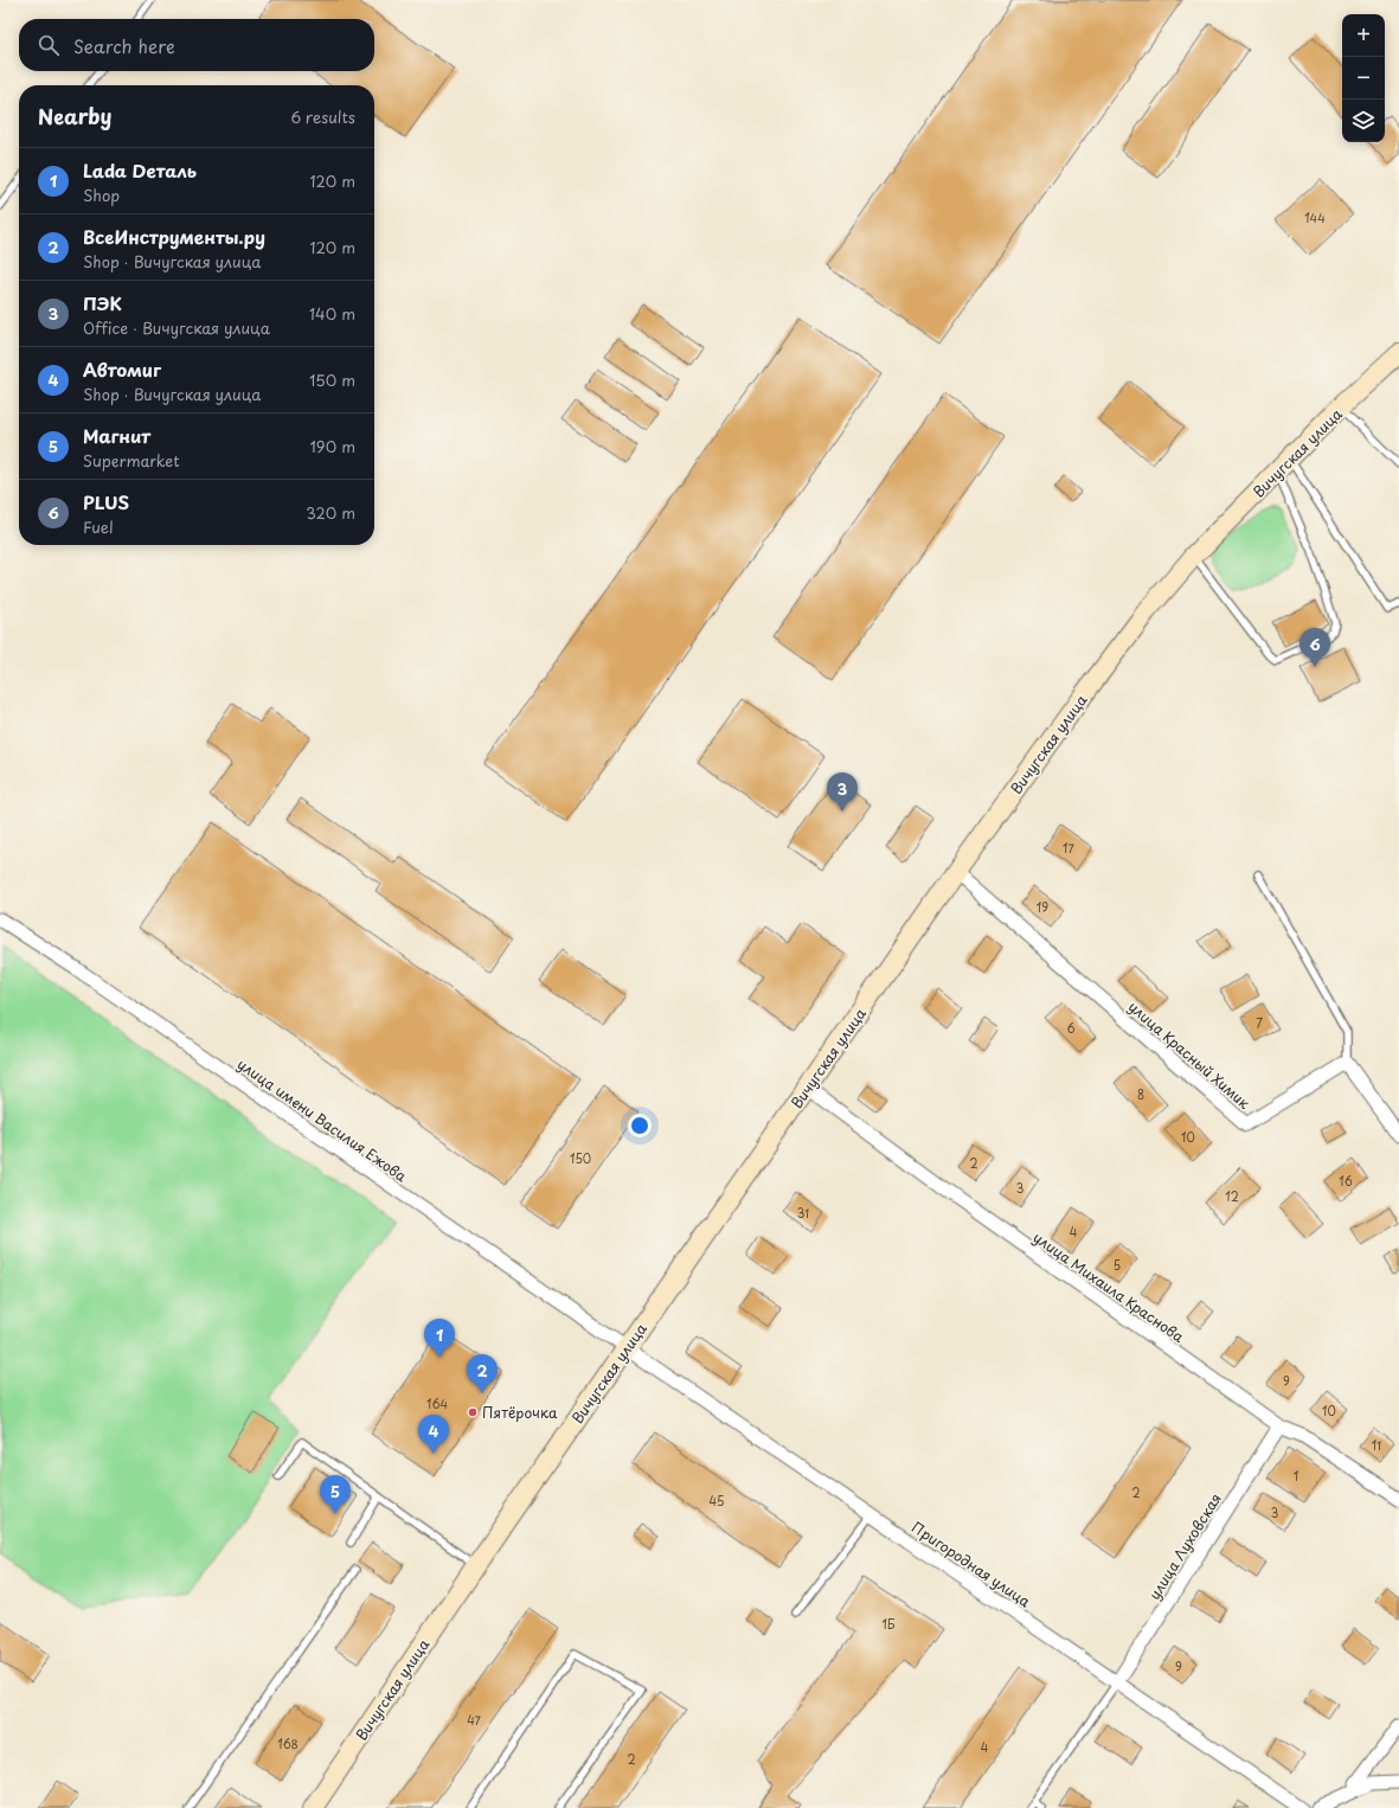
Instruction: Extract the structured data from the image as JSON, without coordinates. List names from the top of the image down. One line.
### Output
{"streets":{"main road":["Вичугская улица"],"street":["улица Красный Химик","улица имени Василия Ежова","улица Михаила Краснова","улица Луховская","Пригородная улица"]},"crossings":[["Вичугская улица","улица Красный Химик"],["Вичугская улица","улица имени Василия Ежова"],["Вичугская улица","улица Михаила Краснова"],["Вичугская улица","Пригородная улица"],["улица имени Василия Ежова","Пригородная улица"],["улица Михаила Краснова","улица Луховская"],["улица Луховская","Пригородная улица"]],"places":["Пятёрочка"],"house_numbers":["144","17","19","7","6","8","10","150","2","16","3","12","31","4","5","9","164","10","11","1","2","45","3","1Б","9","47","168","4","2"],"page":{"map_buttons":["+","−"],"search":"Search here","heading":["Nearby","6 results"],"list":[{"mark":"1","name":"Lada Dеталь","note":"Shop","value":"120 m"},{"mark":"2","name":"ВсеИнструменты.ру","note":"Shop · Вичугская улица","value":"120 m"},{"mark":"3","name":"ПЭК","note":"Office · Вичугская улица","value":"140 m"},{"mark":"4","name":"Автомиг","note":"Shop · Вичугская улица","value":"150 m"},{"mark":"5","name":"Магнит","note":"Supermarket","value":"190 m"},{"mark":"6","name":"PLUS","note":"Fuel","value":"320 m"}],"pins":["6","3","1","2","4","5"]}}
